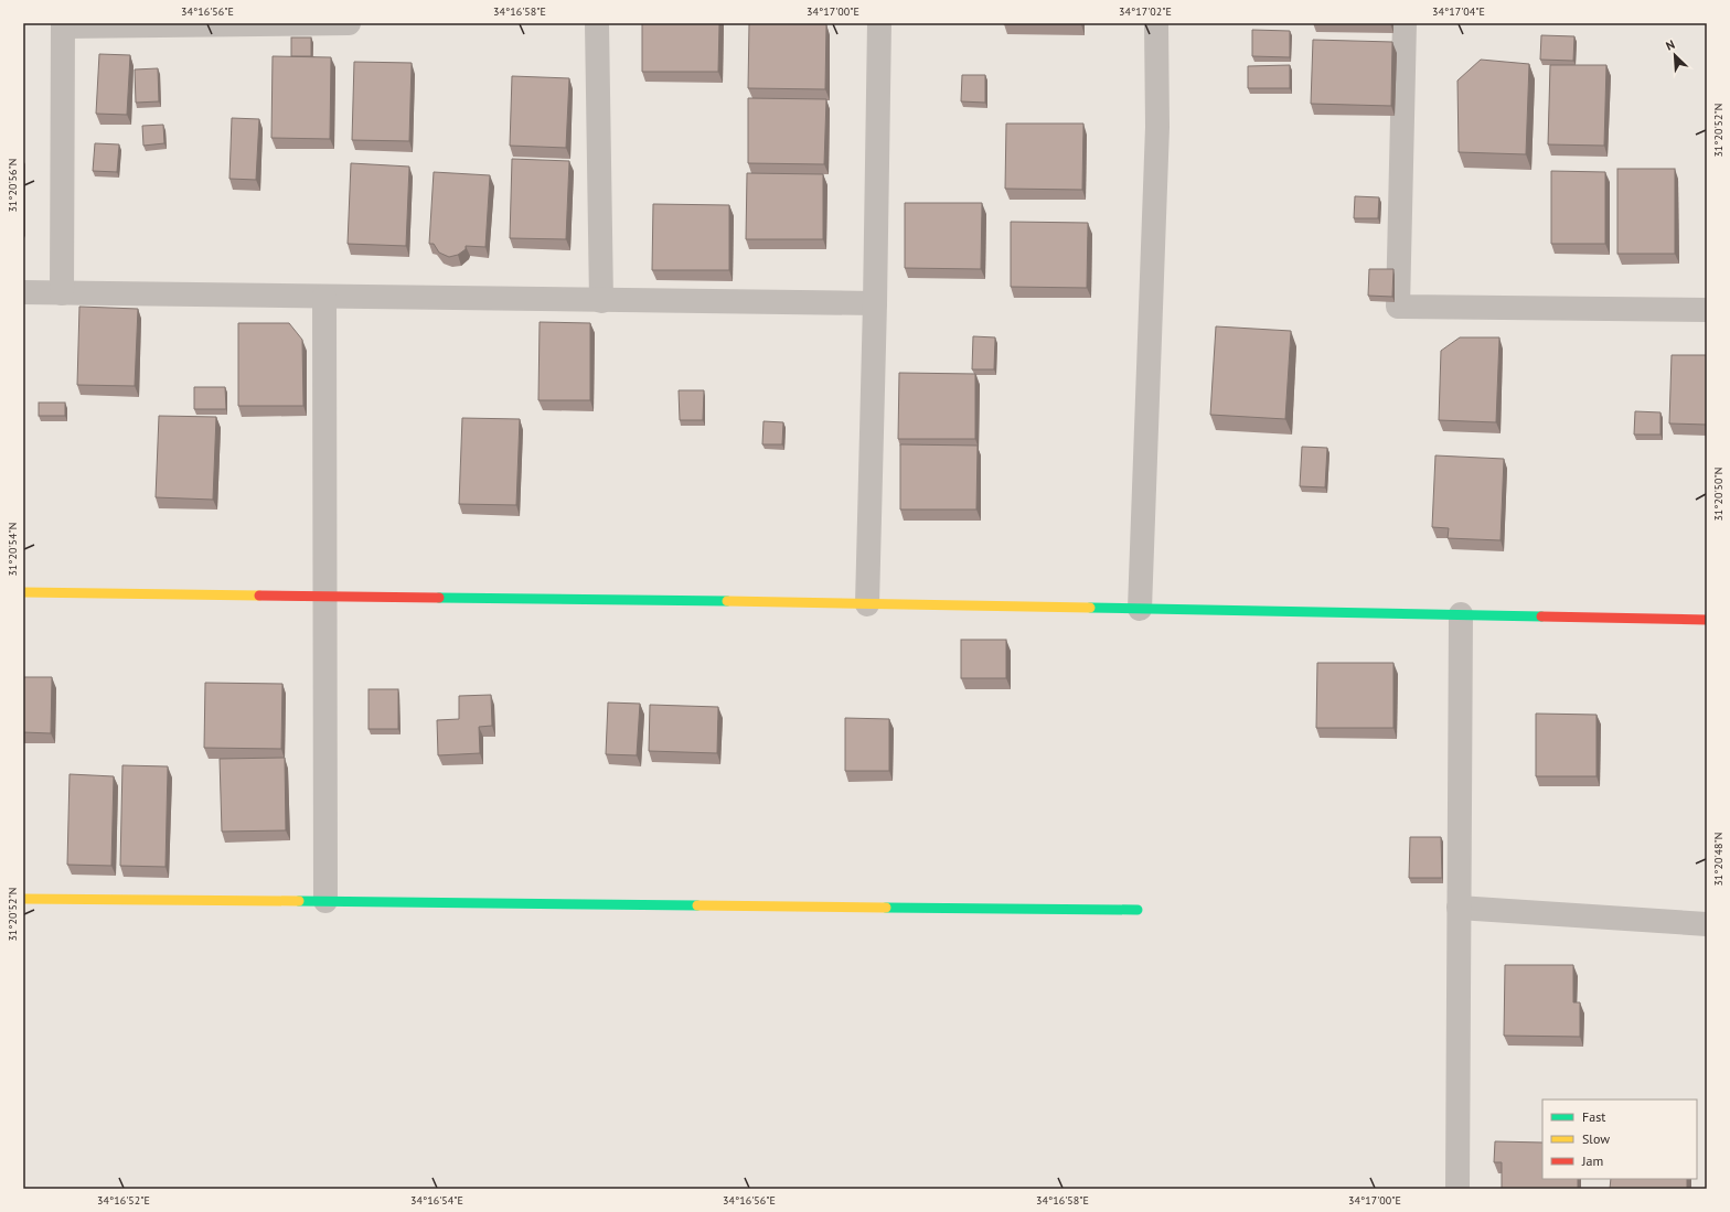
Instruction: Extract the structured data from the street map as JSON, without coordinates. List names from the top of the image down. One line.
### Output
{"legend":["Fast","Slow","Jam"],"north":"top left","coordinates":["34°16'56\"E","34°16'58\"E","34°17'00\"E","34°17'02\"E","34°17'04\"E","31°20'52\"N","31°20'56\"N","31°20'50\"N","31°20'54\"N","31°20'48\"N","34°16'52\"E","34°16'54\"E"]}
